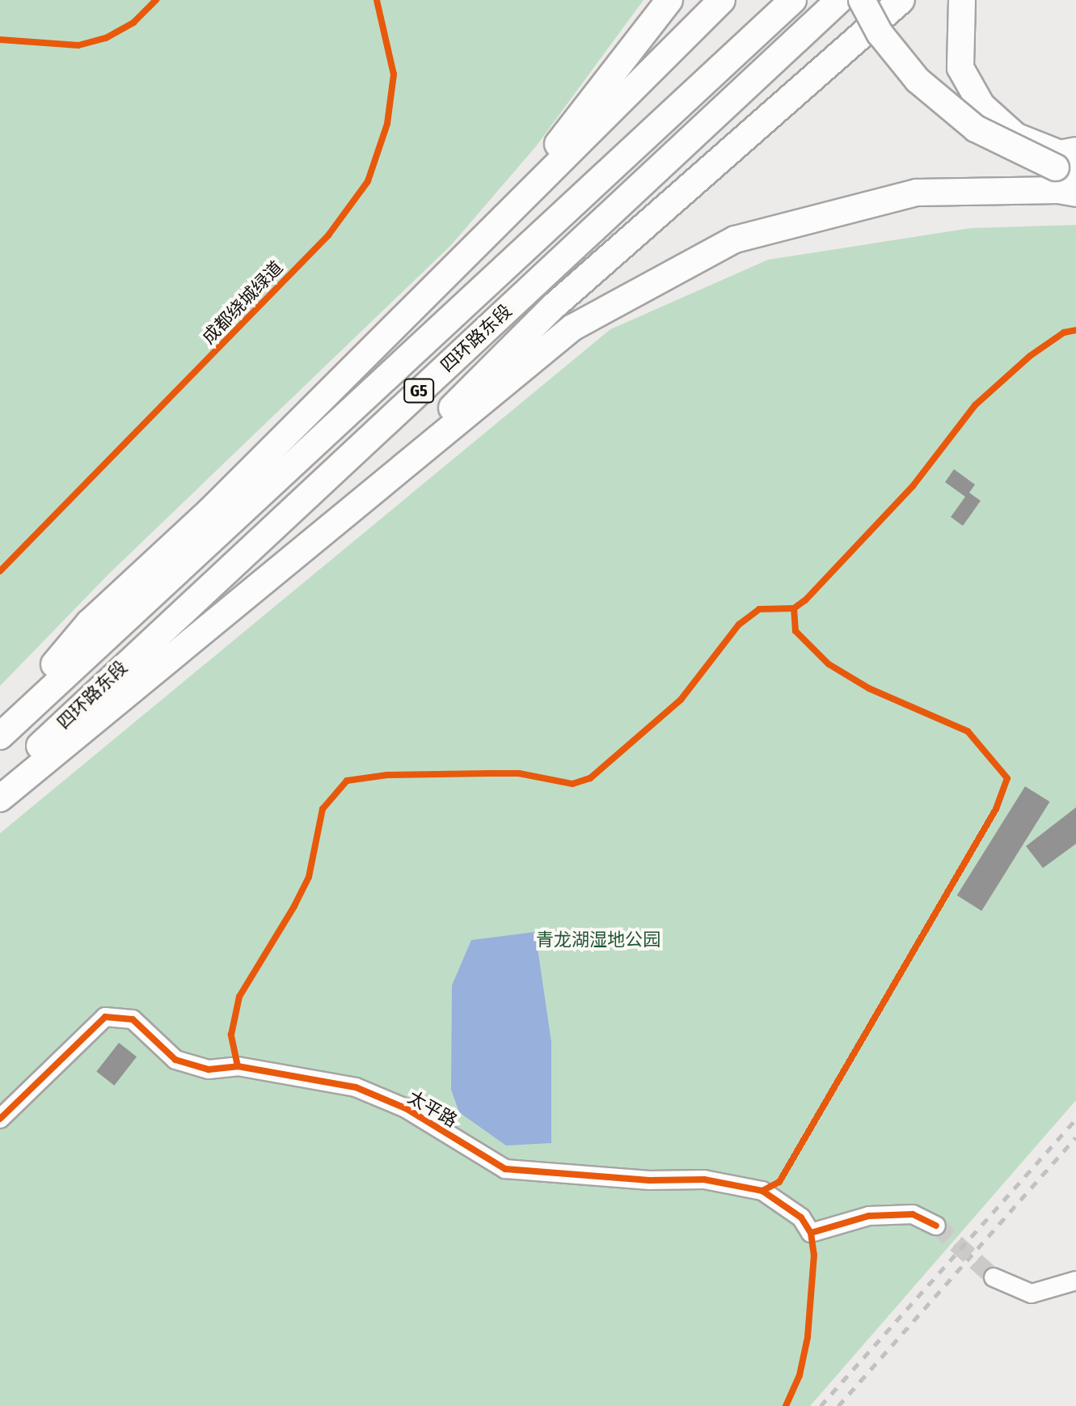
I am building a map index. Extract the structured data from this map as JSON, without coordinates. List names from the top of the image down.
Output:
{
  "streets": {
    "highway": ["四环路东段", "G5"],
    "street": ["太平路"],
    "cycle path": ["成都绕城绿道"]
  },
  "parks": ["青龙湖湿地公园"]
}
